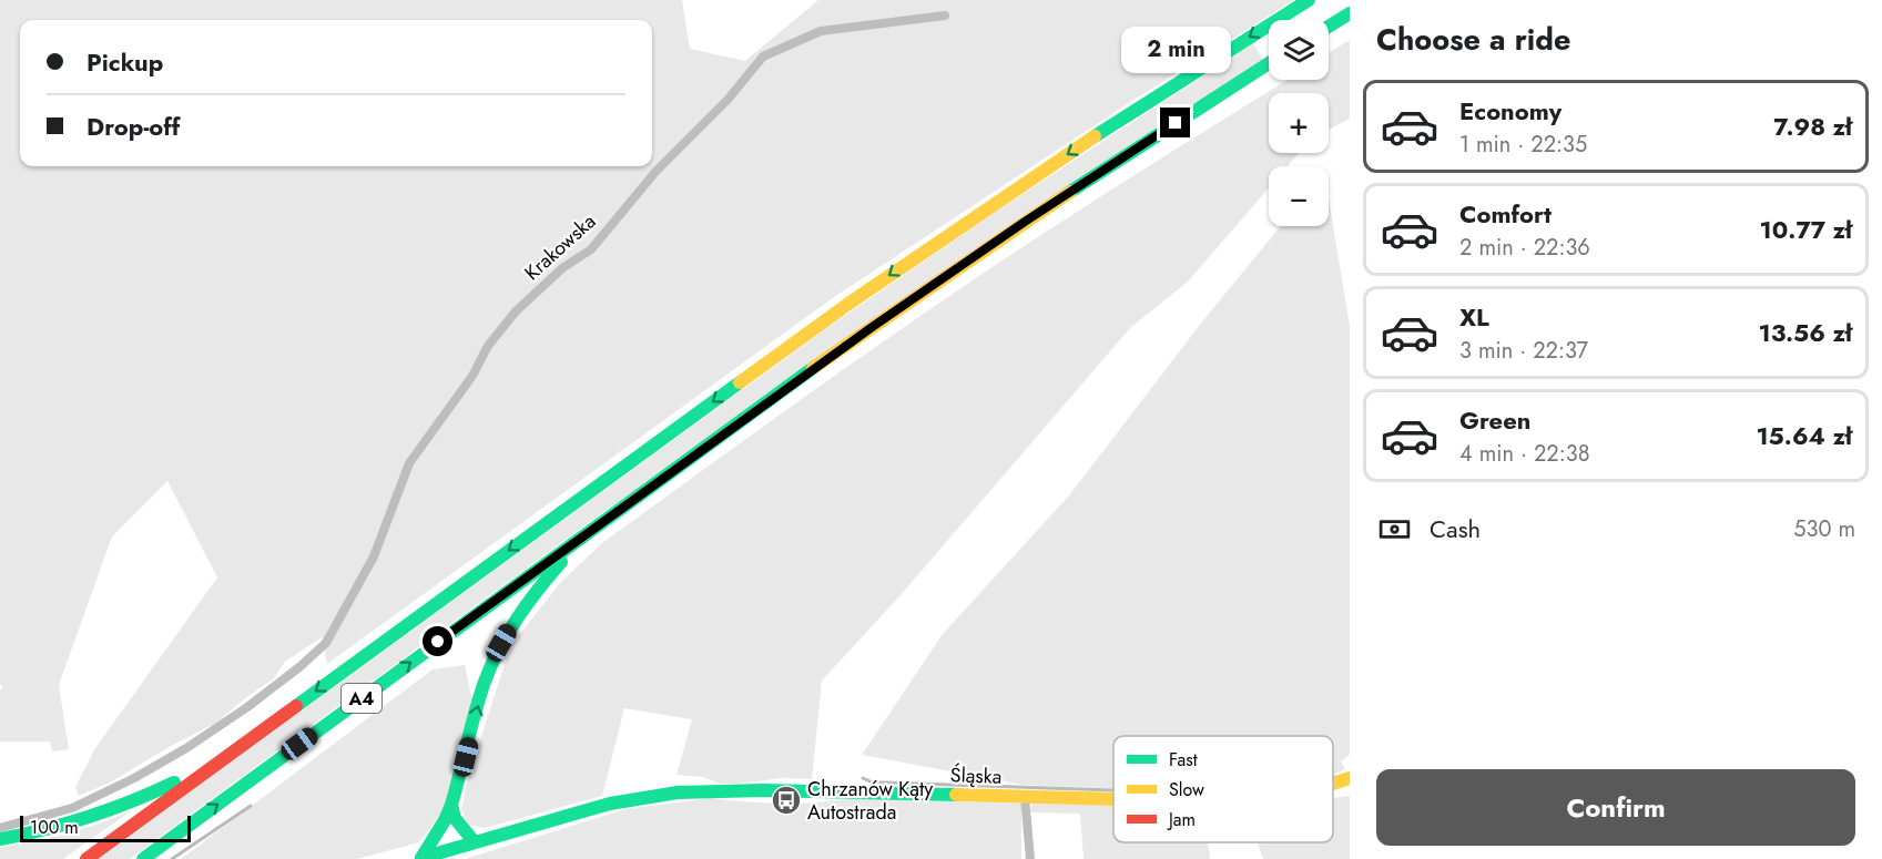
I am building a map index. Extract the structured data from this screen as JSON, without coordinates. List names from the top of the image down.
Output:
{
  "streets": {
    "main road": ["A4", "Śląska"],
    "street": ["Krakowska"]
  },
  "places": {
    "bus stop": ["Chrzanów Kąty Autostrada"]
  },
  "legend": ["Fast", "Slow", "Jam"],
  "scale_bar": "100 m",
  "page": {
    "heading": "Choose a ride",
    "map_buttons": ["+", "−"],
    "banner": ["Pickup", "Drop-off"],
    "bubble": "2 min",
    "list": [
      {
        "name": "Economy",
        "note": "1 min · 22:35",
        "value": "7.98 zł"
      },
      {
        "name": "Comfort",
        "note": "2 min · 22:36",
        "value": "10.77 zł"
      },
      {
        "name": "XL",
        "note": "3 min · 22:37",
        "value": "13.56 zł"
      },
      {
        "name": "Green",
        "note": "4 min · 22:38",
        "value": "15.64 zł"
      }
    ],
    "pay": ["Cash", "530 m"],
    "buttons": "Confirm",
    "scale": "100 m"
  }
}
